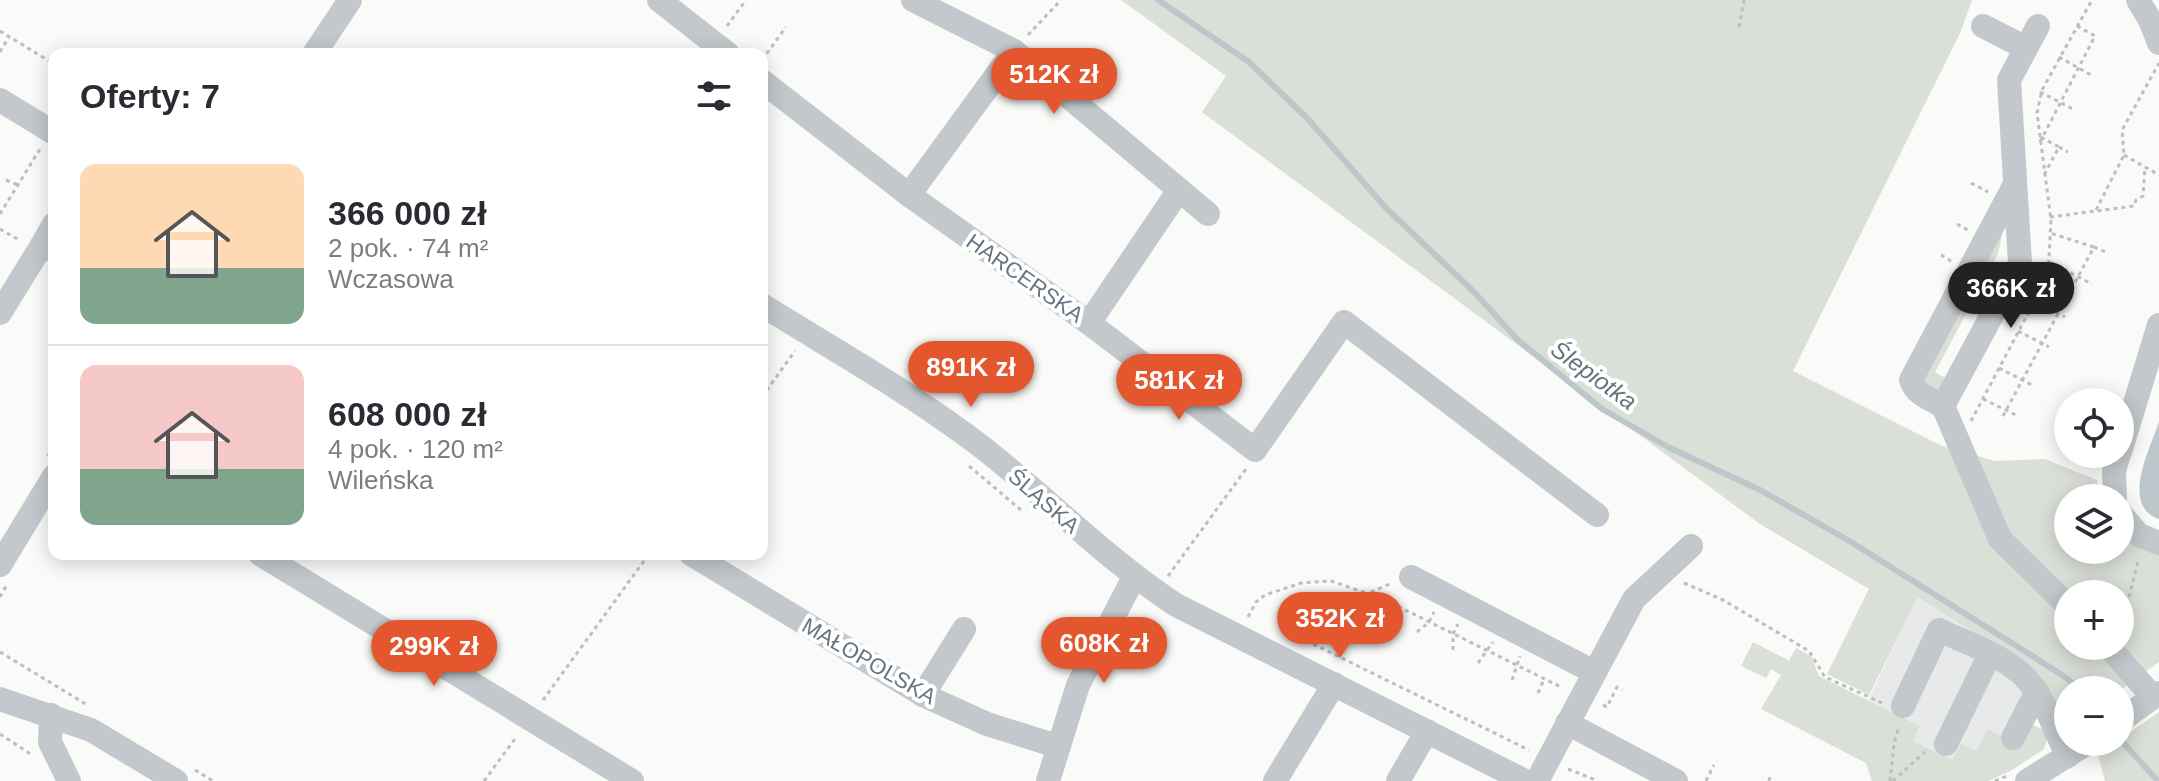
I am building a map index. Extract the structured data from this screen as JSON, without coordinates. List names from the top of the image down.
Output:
{
  "streets": {
    "street": ["HARCERSKA", "ŚLĄSKA", "MAŁOPOLSKA"]
  },
  "water": ["Ślepiotka"],
  "page": {
    "price": [
      "512K zł",
      "366K zł",
      "891K zł",
      "581K zł",
      "352K zł",
      "608K zł",
      "299K zł"
    ],
    "heading": "Oferty: 7",
    "list": [
      {
        "name": "366 000 zł",
        "note": "2 pok. · 74 m² · Wczasowa"
      },
      {
        "name": "608 000 zł",
        "note": "4 pok. · 120 m² · Wileńska"
      }
    ],
    "map_buttons": ["+", "−"]
  }
}
